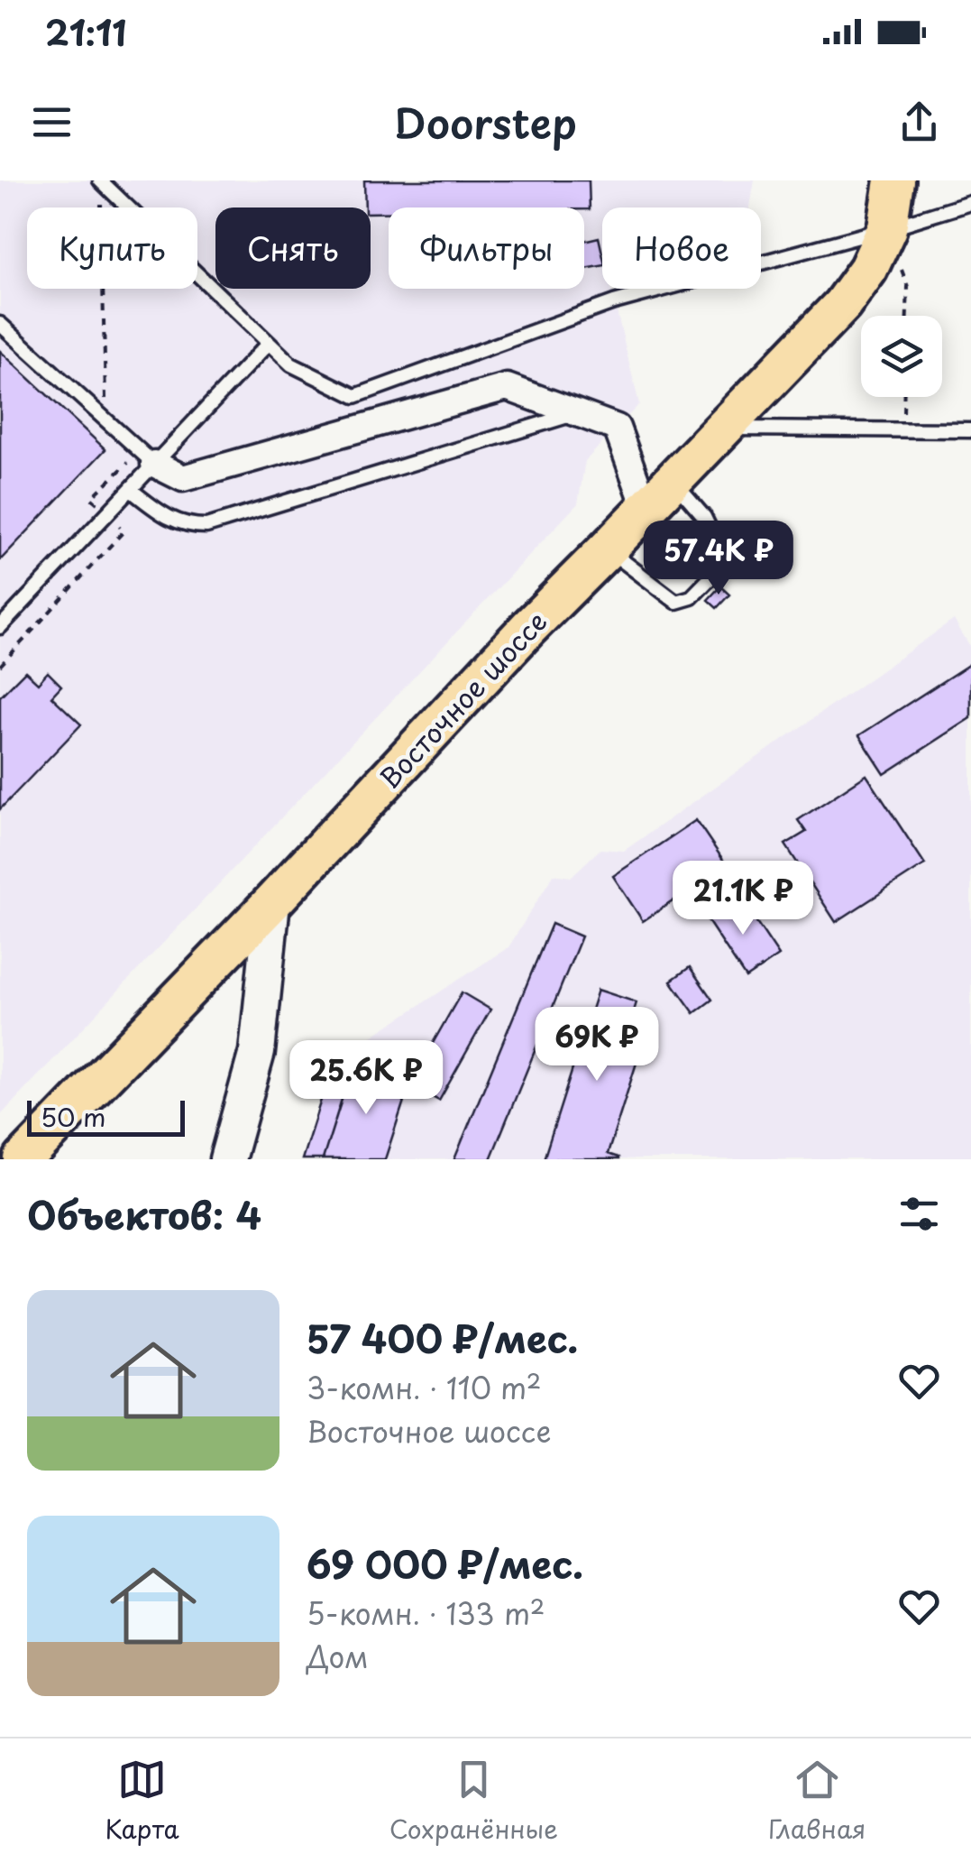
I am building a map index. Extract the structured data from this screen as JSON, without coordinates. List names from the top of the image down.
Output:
{
  "streets": {
    "main road": ["Восточное шоссе"]
  },
  "scale_bar": "50 m",
  "page": {
    "status": "21:11",
    "header": "Doorstep",
    "chip": [
      "Купить",
      "Снять",
      "Фильтры",
      "Новое"
    ],
    "price": [
      "57.4K ₽",
      "21.1K ₽",
      "69K ₽",
      "25.6K ₽"
    ],
    "scale": "50 m",
    "heading": "Объектов: 4",
    "list": [
      {
        "name": "57 400 ₽/мес.",
        "note": "3-комн. · 110 m² · Восточное шоссе"
      },
      {
        "name": "69 000 ₽/мес.",
        "note": "5-комн. · 133 m² · Дом"
      }
    ],
    "tabs": ["Карта", "Сохранённые", "Главная"]
  }
}
